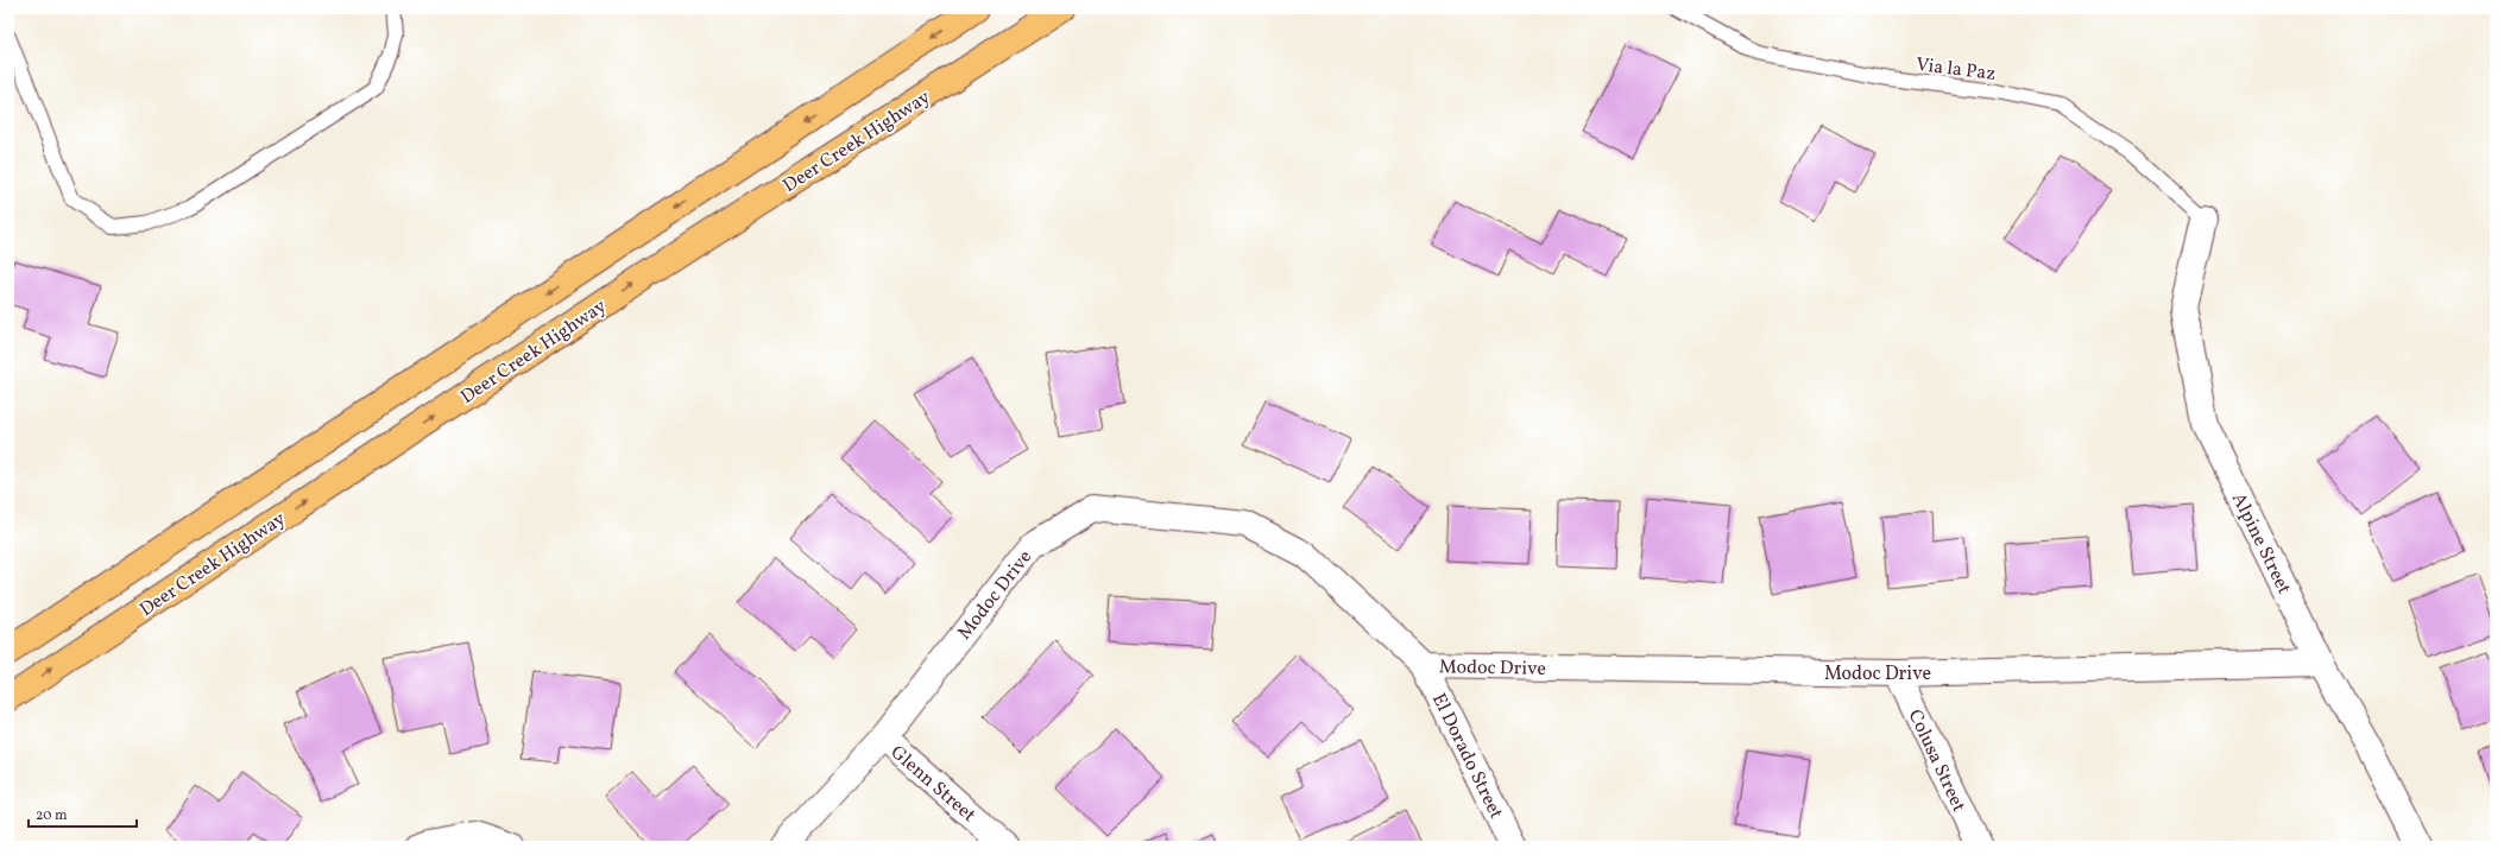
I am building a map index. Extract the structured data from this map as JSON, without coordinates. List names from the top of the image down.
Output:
{
  "streets": {
    "main road": ["Deer Creek Highway"],
    "street": [
      "Alpine Street",
      "Modoc Drive",
      "El Dorado Street",
      "Colusa Street",
      "Glenn Street"
    ],
    "lane": ["Via la Paz"]
  },
  "crossings": [
    ["Via la Paz", "Alpine Street"],
    ["Alpine Street", "Modoc Drive"],
    ["Modoc Drive", "El Dorado Street"],
    ["Modoc Drive", "Colusa Street"],
    ["Modoc Drive", "Glenn Street"]
  ],
  "scale_bar": "20 m"
}
